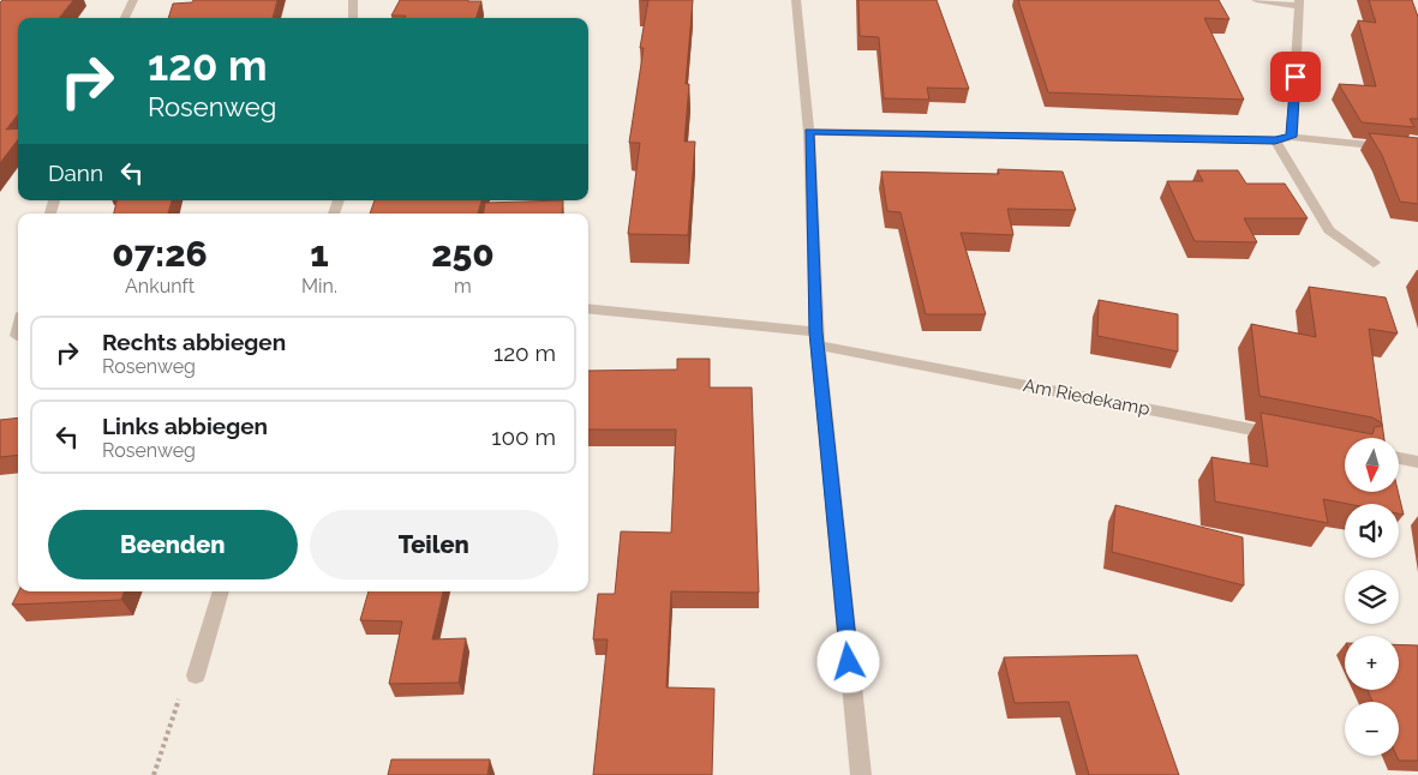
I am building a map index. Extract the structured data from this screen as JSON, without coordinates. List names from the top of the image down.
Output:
{
  "streets": {
    "street": ["Am Riedekamp"]
  },
  "north": "bottom",
  "page": {
    "turn": ["120 m", "Rosenweg"],
    "then": "Dann",
    "eta": [
      "07:26",
      "Ankunft",
      "1",
      "Min.",
      "250",
      "m"
    ],
    "list": [
      {
        "name": "Rechts abbiegen",
        "note": "Rosenweg",
        "value": "120 m"
      },
      {
        "name": "Links abbiegen",
        "note": "Rosenweg",
        "value": "100 m"
      }
    ],
    "map_buttons": ["+", "−"],
    "buttons": ["Beenden", "Teilen"]
  }
}
